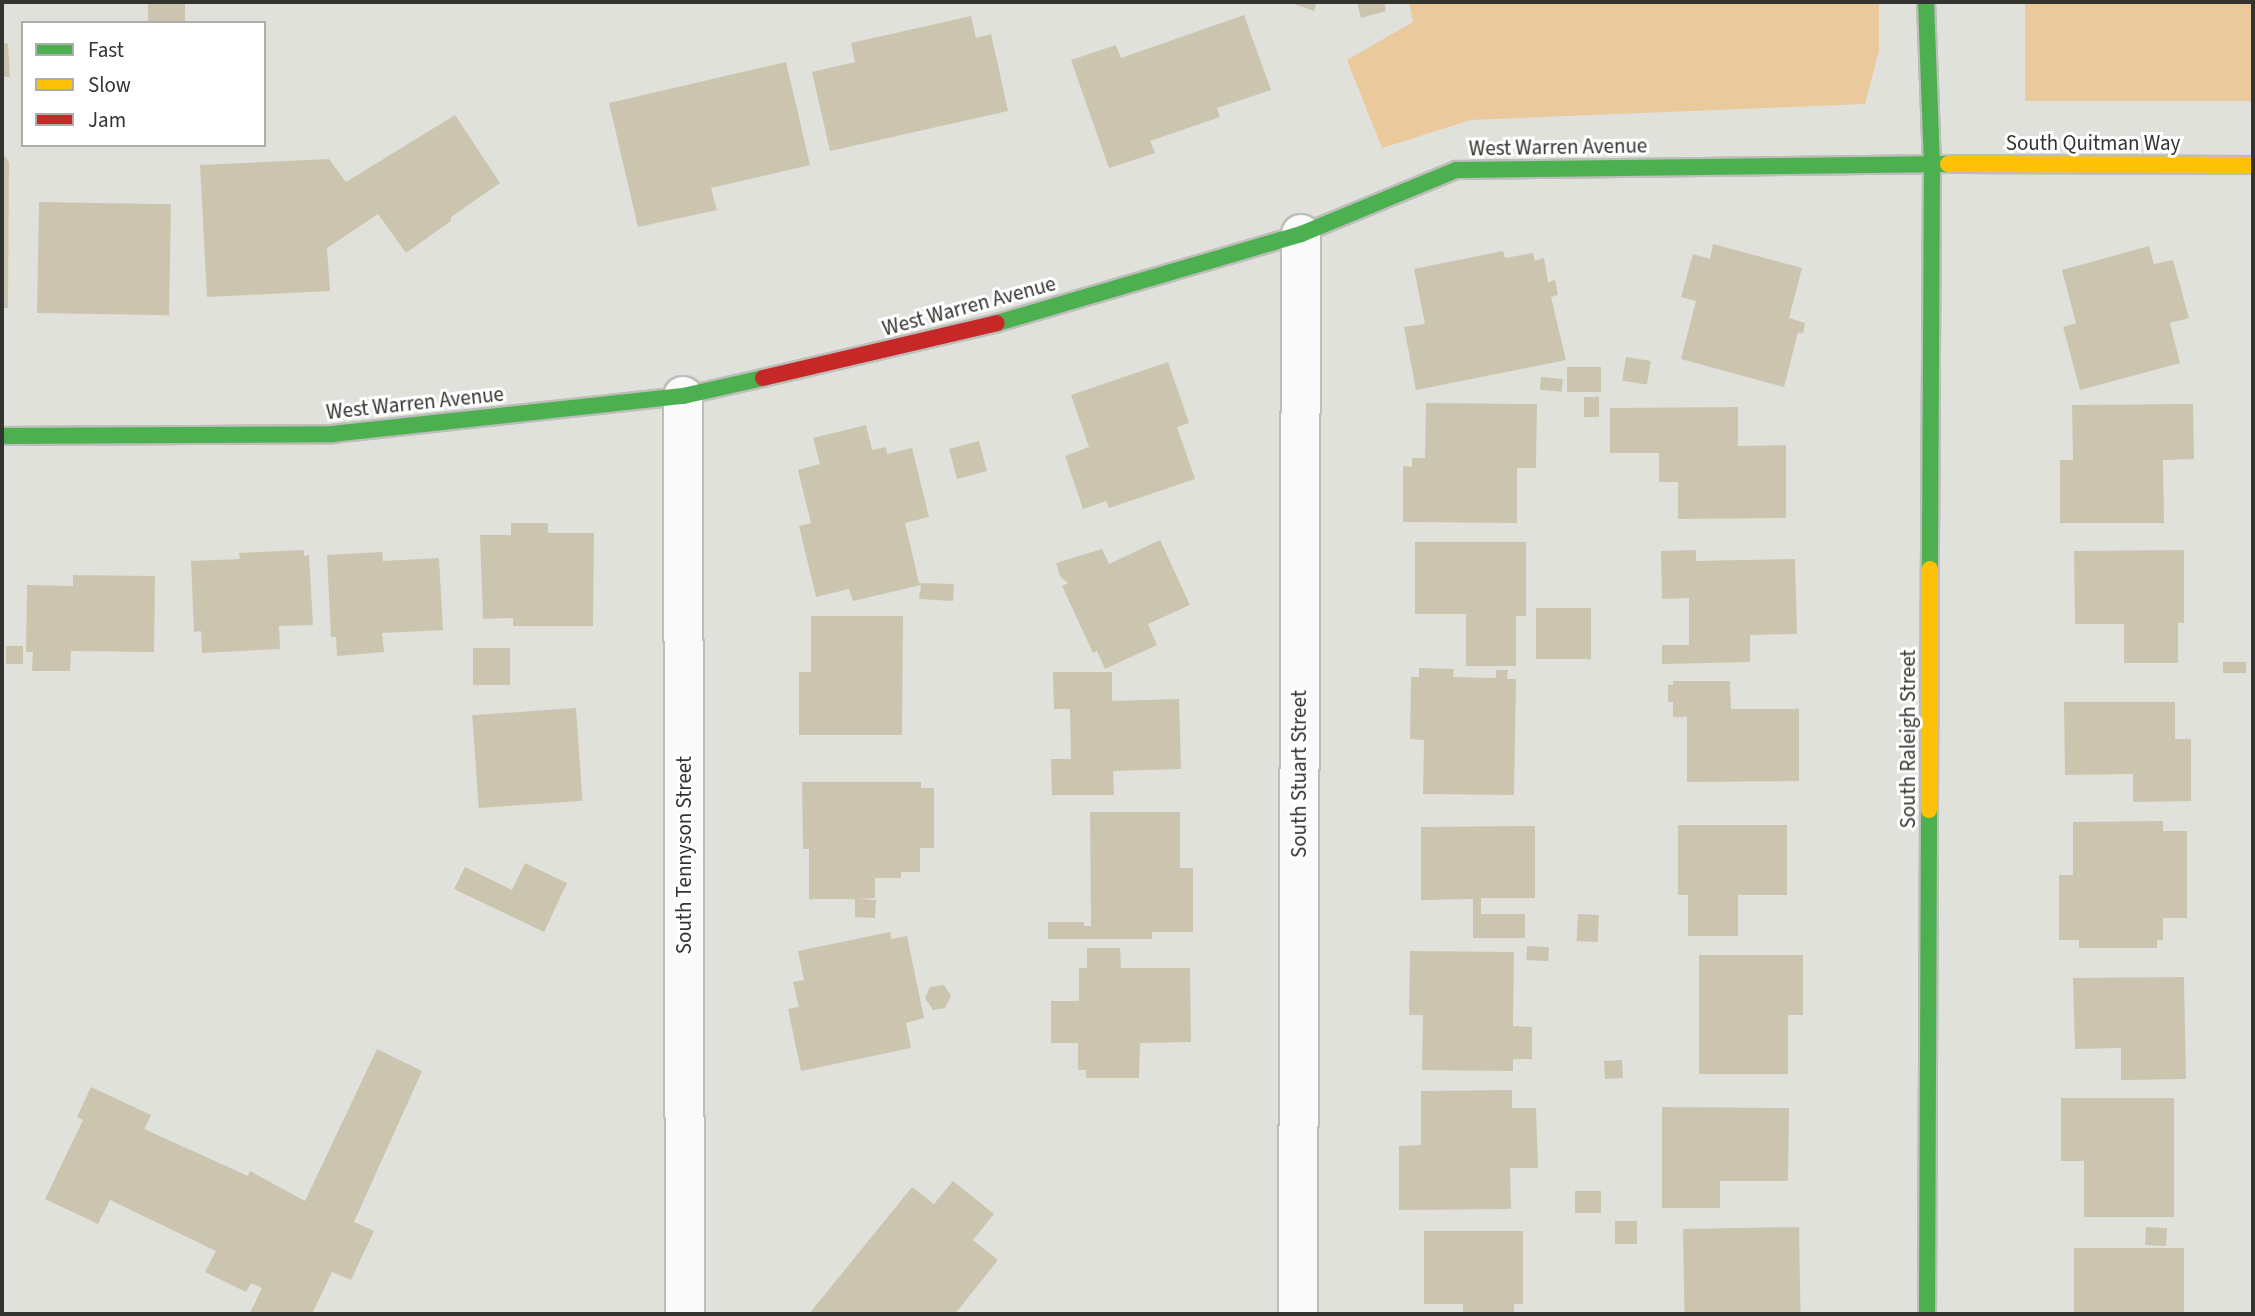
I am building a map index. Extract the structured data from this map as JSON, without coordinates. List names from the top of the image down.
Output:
{
  "streets": {
    "street": [
      "South Quitman Way",
      "West Warren Avenue",
      "South Raleigh Street",
      "South Stuart Street",
      "South Tennyson Street"
    ]
  },
  "crossings": [
    ["South Quitman Way", "West Warren Avenue"],
    ["South Quitman Way", "South Raleigh Street"],
    ["West Warren Avenue", "South Raleigh Street"],
    ["West Warren Avenue", "South Stuart Street"],
    ["West Warren Avenue", "South Tennyson Street"]
  ],
  "legend": ["Fast", "Slow", "Jam"]
}
